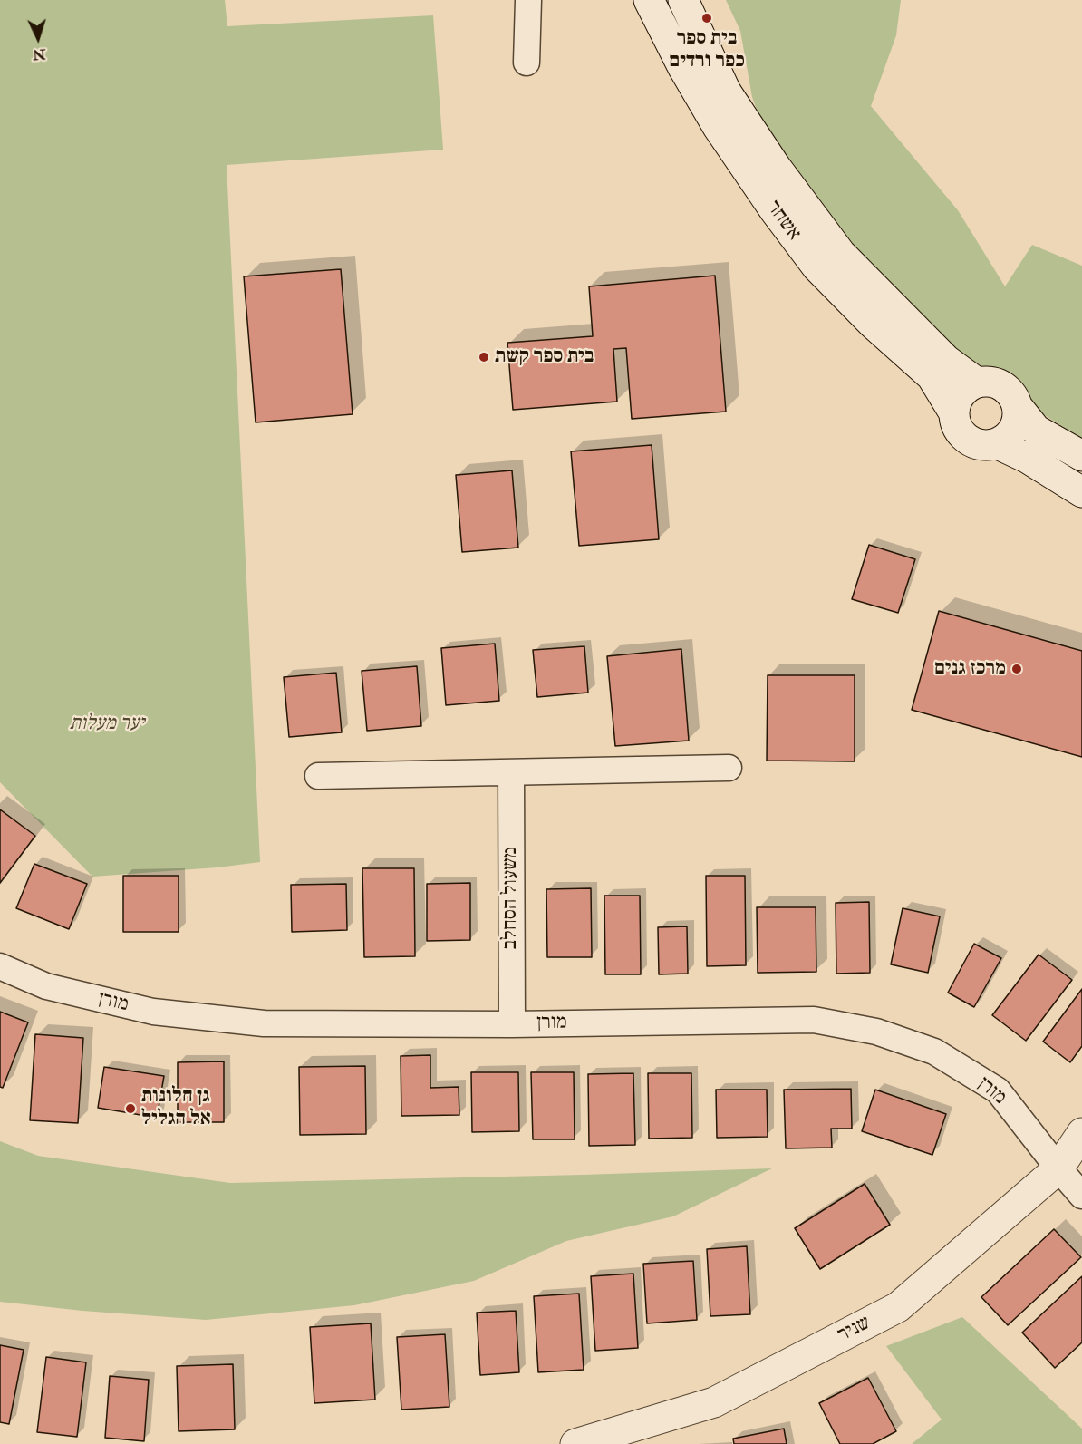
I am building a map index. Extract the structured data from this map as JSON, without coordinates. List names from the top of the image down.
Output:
{
  "streets": {
    "main road": ["אשחר", "שניר"],
    "street": ["משעול הסחלב", "מורן"]
  },
  "crossings": [
    ["משעול הסחלב", "מורן"],
    ["מורן", "שניר"]
  ],
  "parks": ["יער מעלות"],
  "places": [
    "בית ספר כפר ורדים",
    "בית ספר קשת",
    "מרכז גנים",
    "גן חלונות אל הגליל"
  ],
  "north": "bottom"
}
